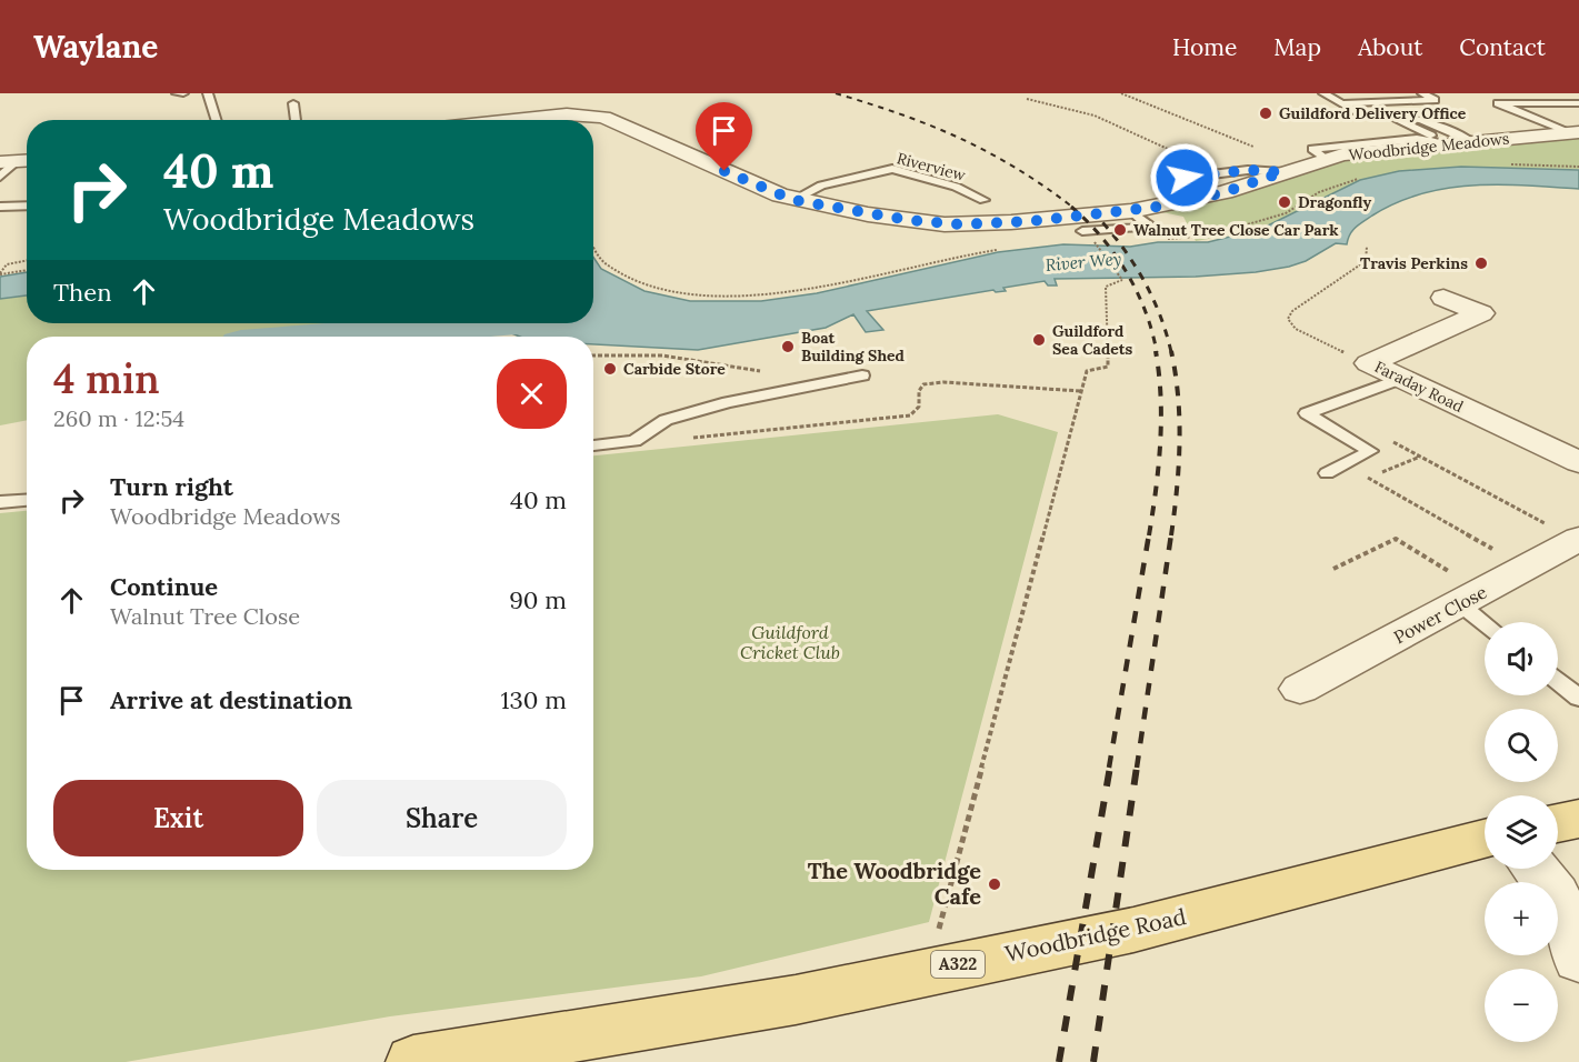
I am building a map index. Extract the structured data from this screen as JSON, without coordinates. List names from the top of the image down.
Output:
{
  "streets": {
    "main road": ["Woodbridge Road", "A322"],
    "street": ["Woodbridge Meadows", "Faraday Road", "Power Close"],
    "lane": ["Riverview"]
  },
  "crossings": [
    ["Woodbridge Meadows", "Riverview"]
  ],
  "water": ["River Wey"],
  "parks": ["Guildford Cricket Club"],
  "places": [
    "Guildford Delivery Office",
    "Dragonfly",
    "Walnut Tree Close Car Park",
    "Travis Perkins",
    "Guildford Sea Cadets",
    "Boat Building Shed",
    "Carbide Store",
    "The Woodbridge Cafe"
  ],
  "page": {
    "header": "Waylane",
    "nav": [
      "Home",
      "Map",
      "About",
      "Contact"
    ],
    "turn": ["40 m", "Woodbridge Meadows"],
    "then": "Then",
    "heading": ["4 min", "260 m · 12:54"],
    "list": [
      {
        "name": "Turn right",
        "note": "Woodbridge Meadows",
        "value": "40 m"
      },
      {
        "name": "Continue",
        "note": "Walnut Tree Close",
        "value": "90 m"
      },
      {
        "name": "Arrive at destination",
        "value": "130 m"
      }
    ],
    "map_buttons": ["+", "−"],
    "buttons": ["Exit", "Share"]
  }
}
